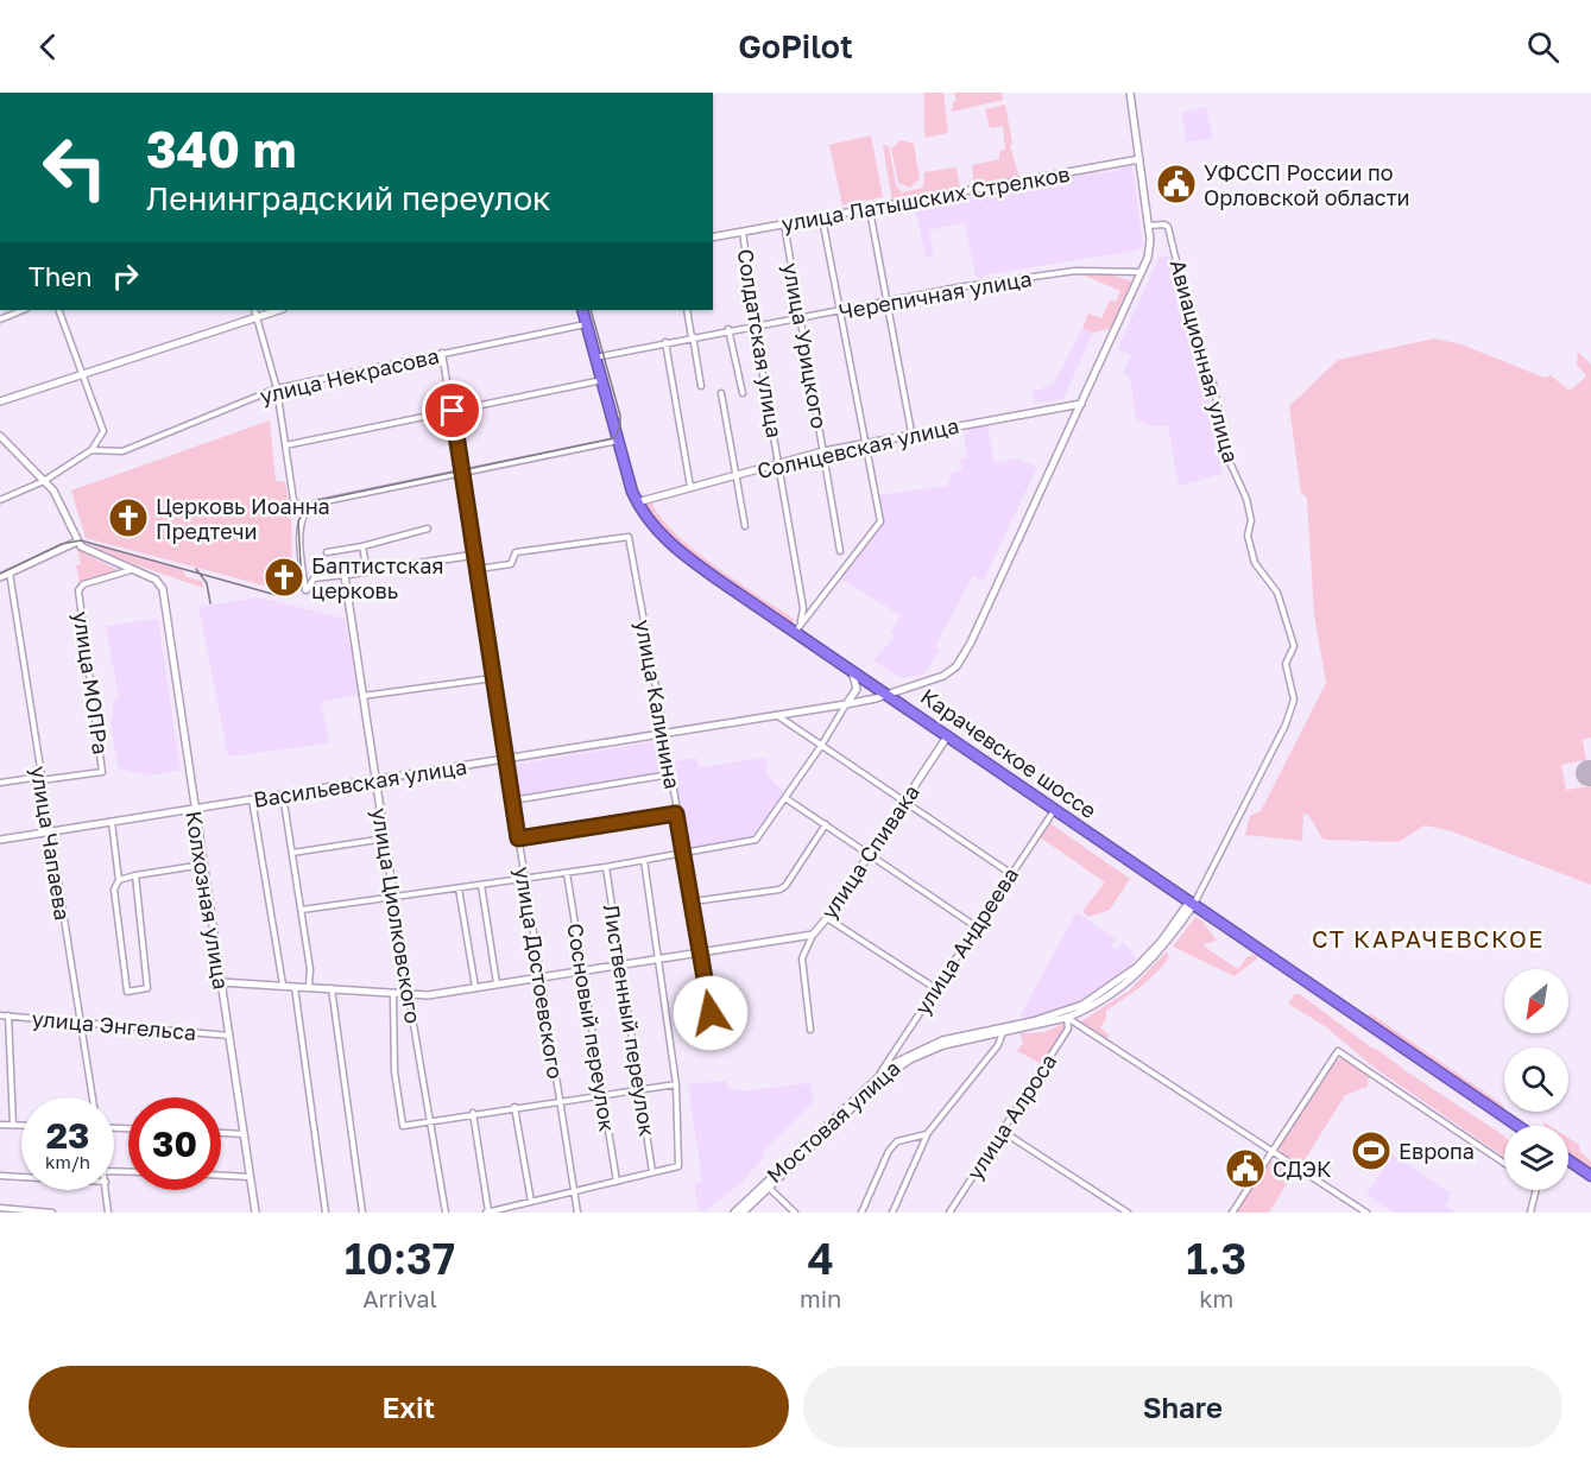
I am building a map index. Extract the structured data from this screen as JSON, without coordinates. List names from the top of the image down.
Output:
{
  "streets": {
    "highway": ["Карачевское шоссе"],
    "street": [
      "улица Латышских Стрелков",
      "Черепичная улица",
      "Солдатская улица",
      "улица Урицкого",
      "Авиационная улица",
      "улица Некрасова",
      "Солнцевская улица",
      "улица МОПРа",
      "улица Калинина",
      "Васильевская улица",
      "улица Чапаева",
      "улица Спивака",
      "Колхозная улица",
      "улица Циолковского",
      "улица Андреева",
      "улица Достоевского",
      "Лиственный переулок",
      "улица Энгельса",
      "Сосновый переулок",
      "улица Алроса",
      "Мостовая улица"
    ]
  },
  "crossings": [
    ["улица Латышских Стрелков", "Солдатская улица"],
    ["улица Латышских Стрелков", "улица Урицкого"],
    ["улица Латышских Стрелков", "Авиационная улица"],
    ["Черепичная улица", "Солдатская улица"],
    ["Черепичная улица", "улица Урицкого"],
    ["Черепичная улица", "Авиационная улица"],
    ["Черепичная улица", "Карачевское шоссе"],
    ["Солдатская улица", "Солнцевская улица"],
    ["Солдатская улица", "Карачевское шоссе"],
    ["улица Урицкого", "Солнцевская улица"],
    ["Авиационная улица", "Карачевское шоссе"],
    ["Авиационная улица", "Мостовая улица"],
    ["улица Некрасова", "Карачевское шоссе"],
    ["улица Некрасова", "улица Достоевского"],
    ["Солнцевская улица", "Карачевское шоссе"],
    ["улица МОПРа", "улица Чапаева"],
    ["улица МОПРа", "Колхозная улица"],
    ["улица Калинина", "Васильевская улица"],
    ["улица Калинина", "улица Спивака"],
    ["улица Калинина", "улица Достоевского"],
    ["Карачевское шоссе", "Васильевская улица"],
    ["Карачевское шоссе", "улица Спивака"],
    ["Карачевское шоссе", "улица Андреева"],
    ["Карачевское шоссе", "Мостовая улица"],
    ["Васильевская улица", "улица Чапаева"],
    ["Васильевская улица", "Колхозная улица"],
    ["Васильевская улица", "улица Циолковского"],
    ["Васильевская улица", "улица Достоевского"],
    ["улица Чапаева", "улица Энгельса"],
    ["улица Спивака", "Колхозная улица"],
    ["улица Спивака", "улица Циолковского"],
    ["улица Спивака", "улица Достоевского"],
    ["улица Спивака", "Лиственный переулок"],
    ["улица Спивака", "Сосновый переулок"],
    ["Колхозная улица", "улица Энгельса"],
    ["улица Андреева", "Мостовая улица"],
    ["улица Алроса", "Мостовая улица"]
  ],
  "districts": ["СТ КАРАЧЕВСКОЕ"],
  "places": {
    "public building": ["УФССП России по Орловской области", "СДЭК"],
    "church": ["Церковь Иоанна Предтечи", "Баптистская церковь"],
    "sports": ["Европа"]
  },
  "north": "bottom left",
  "page": {
    "header": "GoPilot",
    "turn": ["340 m", "Ленинградский переулок"],
    "then": "Then",
    "speed": "23 km/h",
    "limit": "30",
    "eta": [
      "10:37",
      "Arrival",
      "4",
      "min",
      "1.3",
      "km"
    ],
    "buttons": ["Exit", "Share"]
  }
}
